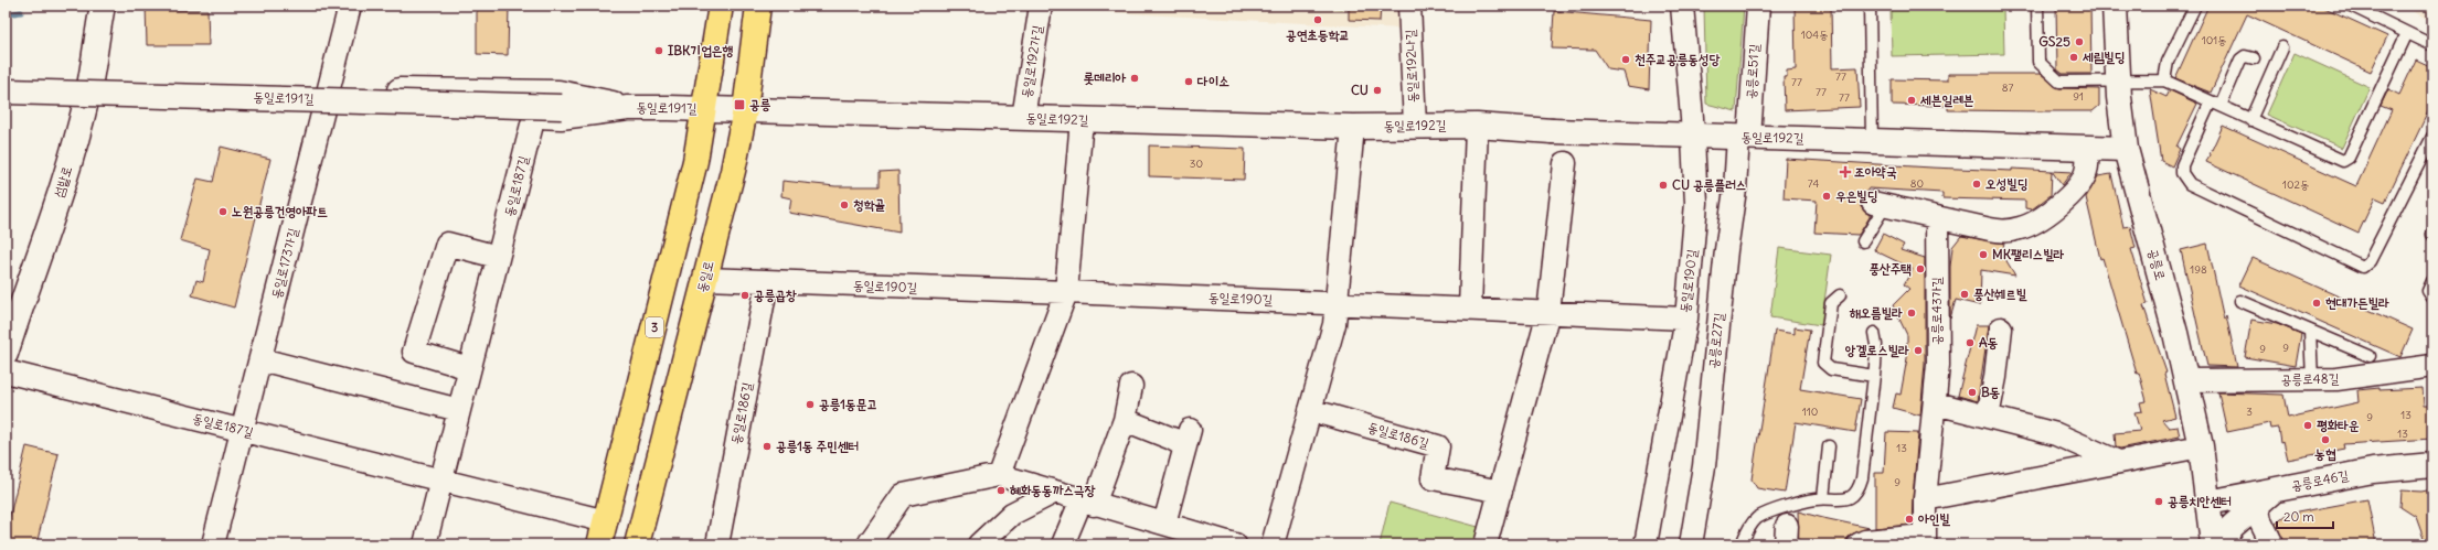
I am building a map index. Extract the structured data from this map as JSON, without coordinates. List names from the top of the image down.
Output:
{
  "streets": {
    "main road": [
      "동일로191길",
      "동일로192길",
      "섬밭로",
      "공릉로",
      "동일로",
      "3",
      "공릉로46길"
    ],
    "street": [
      "동일로192가길",
      "동일로192나길",
      "공릉로51길",
      "동일로187길",
      "동일로173가길",
      "동일로190길",
      "공릉로43가길",
      "공릉로27길",
      "공릉로48길",
      "동일로186길"
    ]
  },
  "crossings": [
    ["동일로192가길", "동일로192길"],
    ["동일로192나길", "동일로192길"],
    ["공릉로51길", "동일로192길"],
    ["공릉로51길", "공릉로27길"],
    ["동일로191길", "동일로192길"],
    ["동일로191길", "섬밭로"],
    ["동일로191길", "동일로187길"],
    ["동일로191길", "동일로173가길"],
    ["동일로191길", "3"],
    ["동일로192길", "공릉로"],
    ["동일로192길", "동일로"],
    ["동일로192길", "동일로190길"],
    ["동일로192길", "3"],
    ["동일로192길", "공릉로27길"],
    ["동일로187길", "동일로173가길"],
    ["동일로187길", "3"],
    ["공릉로", "공릉로48길"],
    ["공릉로", "공릉로46길"],
    ["동일로", "동일로190길"],
    ["동일로190길", "동일로186길"]
  ],
  "places": {
    "other": [
      "공연초등학교",
      "GS25",
      "IBK기업은행",
      "세림빌딩",
      "천주교공릉동성당",
      "롯데리아",
      "다이소",
      "CU",
      "세븐일레븐",
      "오성빌딩",
      "CU 공릉플러스",
      "우은빌딩",
      "청학골",
      "노원공릉건영아파트",
      "MK팰리스빌라",
      "풍산주택",
      "풍산쉐르빌",
      "공릉곱창",
      "현대가든빌라",
      "해오름빌라",
      "A동",
      "앙겔로스빌라",
      "B동",
      "공릉1동문고",
      "평화타운",
      "농협",
      "공릉1동 주민센터",
      "혜화동동까스극장",
      "공릉치안센터",
      "아인빌"
    ],
    "transit": ["공릉"],
    "health": ["조아약국"]
  },
  "house_numbers": [
    "104동",
    "101동",
    "77",
    "77",
    "87",
    "77",
    "91",
    "77",
    "30",
    "74",
    "80",
    "102동",
    "198",
    "9",
    "9",
    "110",
    "3",
    "13",
    "9",
    "13",
    "13",
    "9"
  ],
  "scale_bar": "20 m"
}
